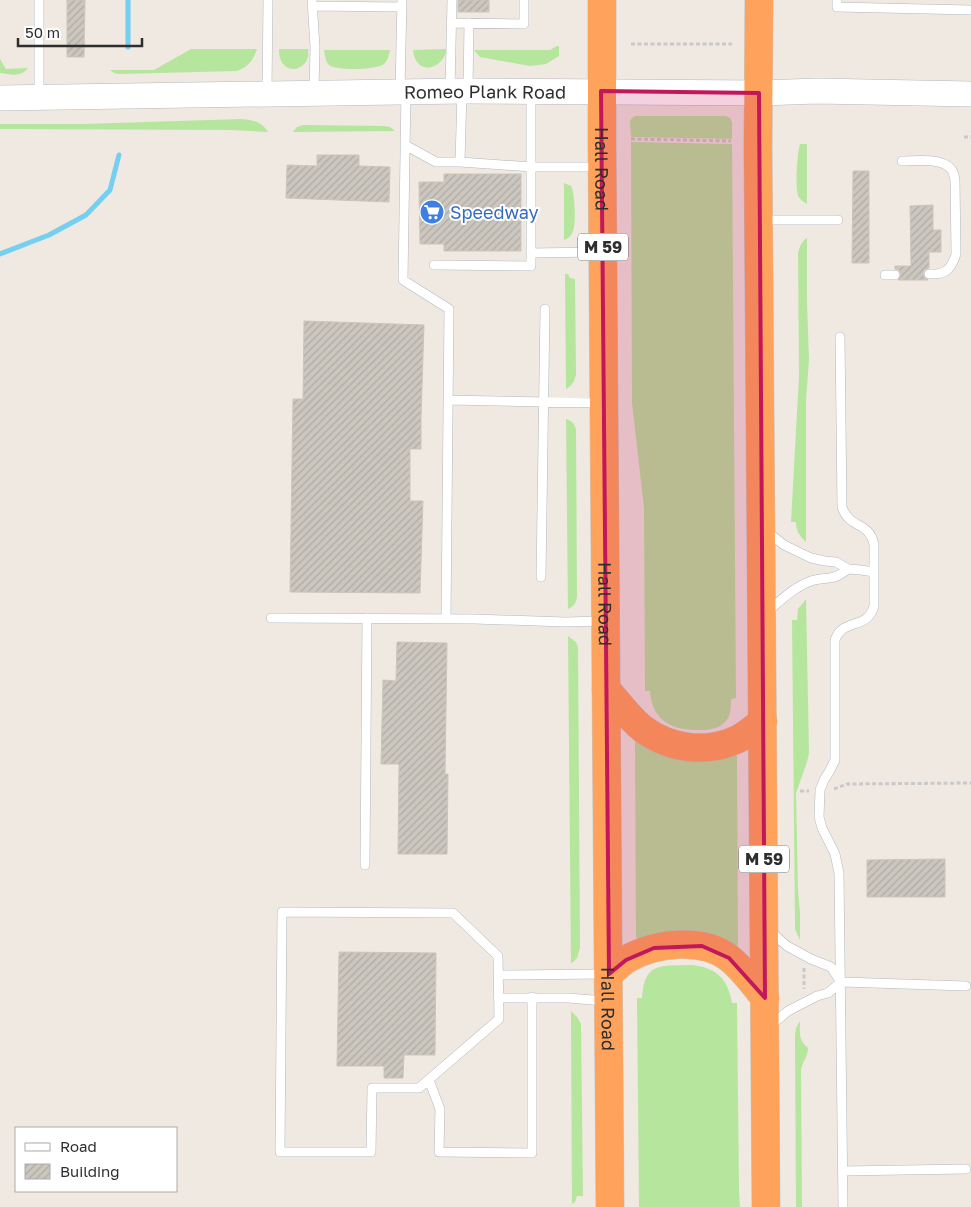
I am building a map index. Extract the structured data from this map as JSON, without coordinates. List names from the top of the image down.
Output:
{
  "streets": {
    "highway": ["Hall Road", "M 59"],
    "main road": ["Romeo Plank Road"]
  },
  "crossings": [
    ["Romeo Plank Road", "Hall Road"],
    ["Romeo Plank Road", "M 59"]
  ],
  "places": {
    "supermarket": ["Speedway"]
  },
  "legend": ["Road", "Building"],
  "scale_bar": "50 m"
}
